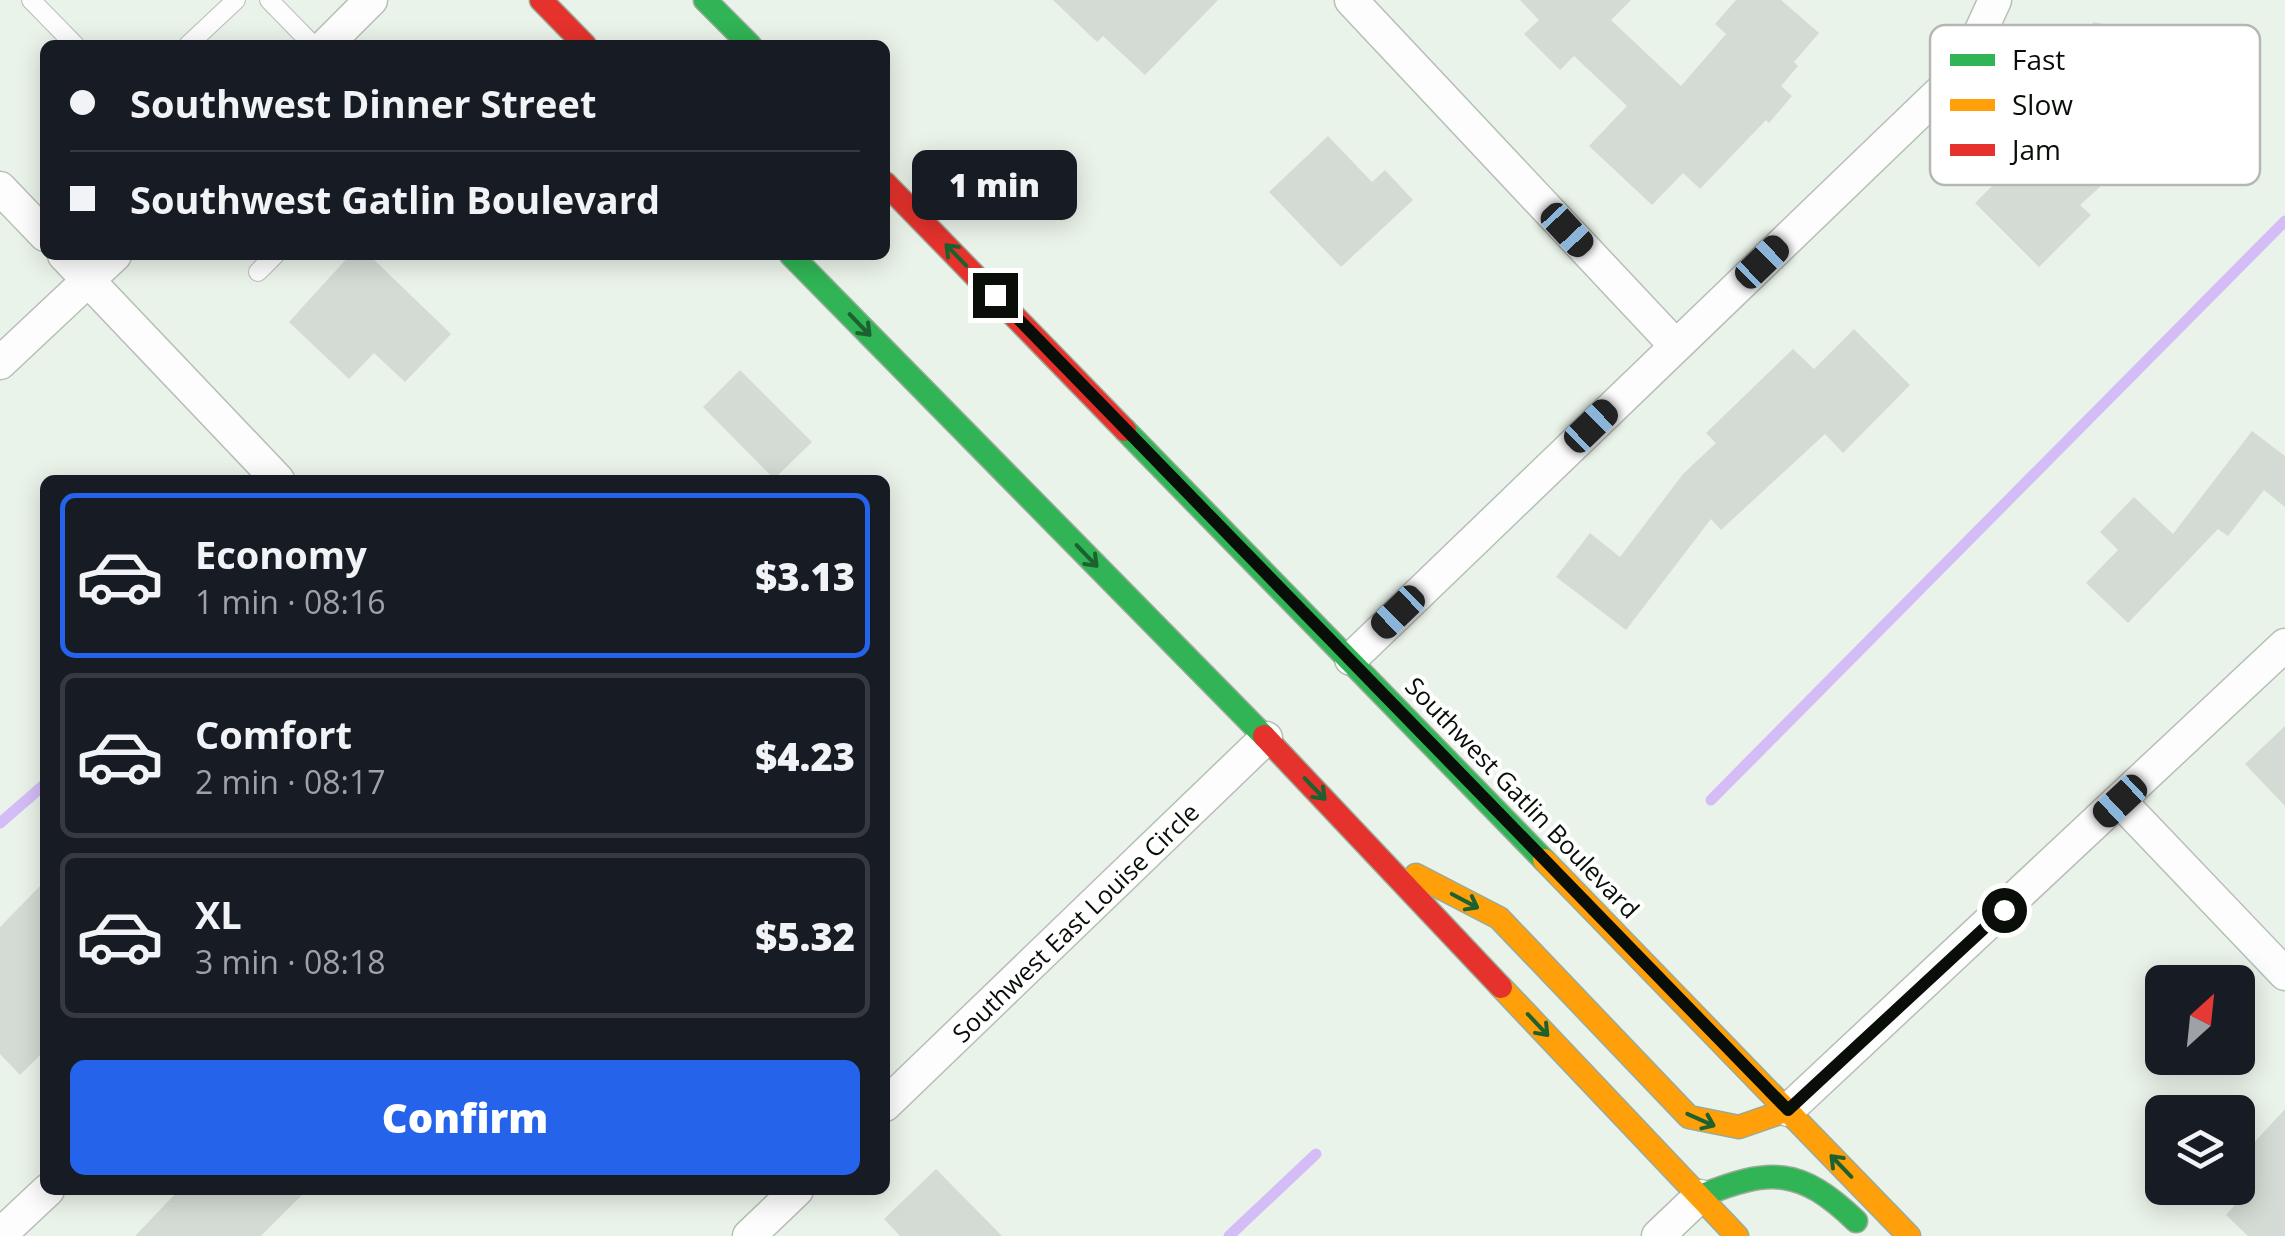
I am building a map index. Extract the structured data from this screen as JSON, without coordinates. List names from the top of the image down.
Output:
{
  "streets": {
    "main road": ["Southwest Gatlin Boulevard"],
    "street": ["Southwest East Louise Circle"]
  },
  "legend": ["Fast", "Slow", "Jam"],
  "north": "top right",
  "page": {
    "banner": ["Southwest Dinner Street", "Southwest Gatlin Boulevard"],
    "bubble": "1 min",
    "list": [
      {
        "name": "Economy",
        "note": "1 min · 08:16",
        "value": "$3.13"
      },
      {
        "name": "Comfort",
        "note": "2 min · 08:17",
        "value": "$4.23"
      },
      {
        "name": "XL",
        "note": "3 min · 08:18",
        "value": "$5.32"
      }
    ],
    "buttons": "Confirm"
  }
}
